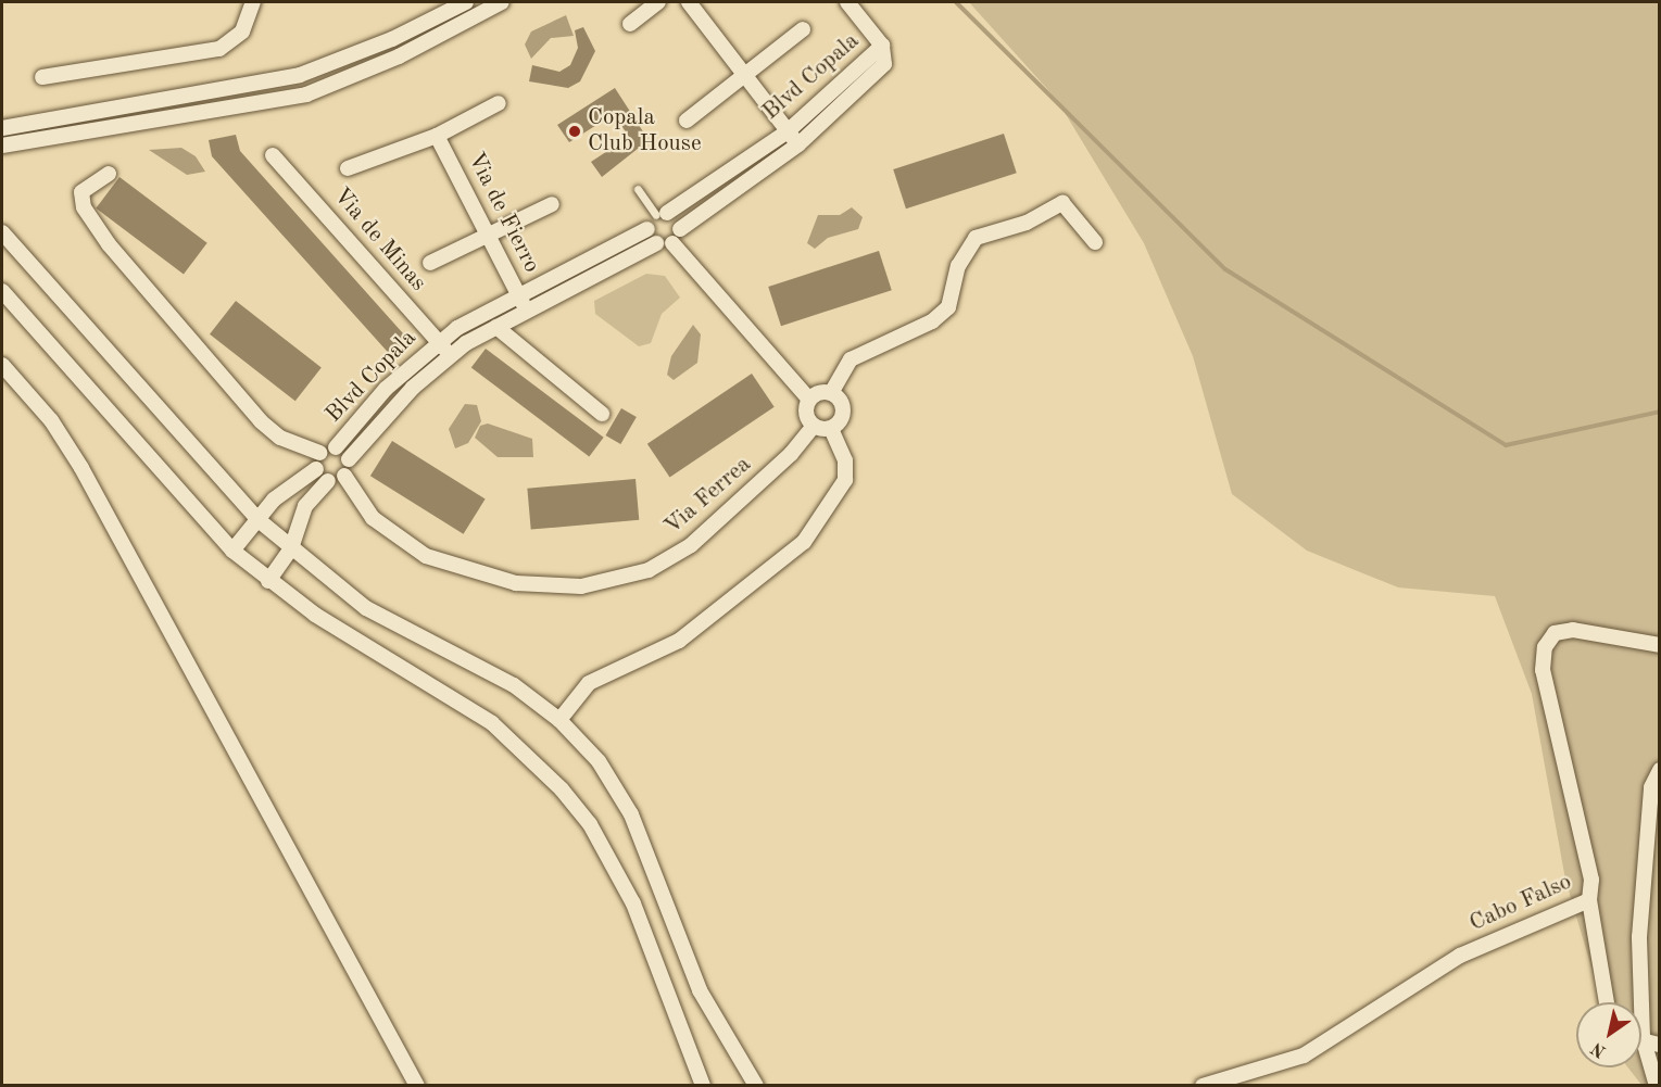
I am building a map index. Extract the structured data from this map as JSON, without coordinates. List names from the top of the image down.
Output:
{
  "streets": {
    "street": [
      "Blvd Copala",
      "Via de Fierro",
      "Via de Minas",
      "Via Ferrea",
      "Cabo Falso"
    ]
  },
  "crossings": [
    ["Blvd Copala", "Via de Fierro"],
    ["Blvd Copala", "Via de Minas"],
    ["Blvd Copala", "Via Ferrea"]
  ],
  "places": ["Copala Club House"],
  "north": "bottom left"
}
